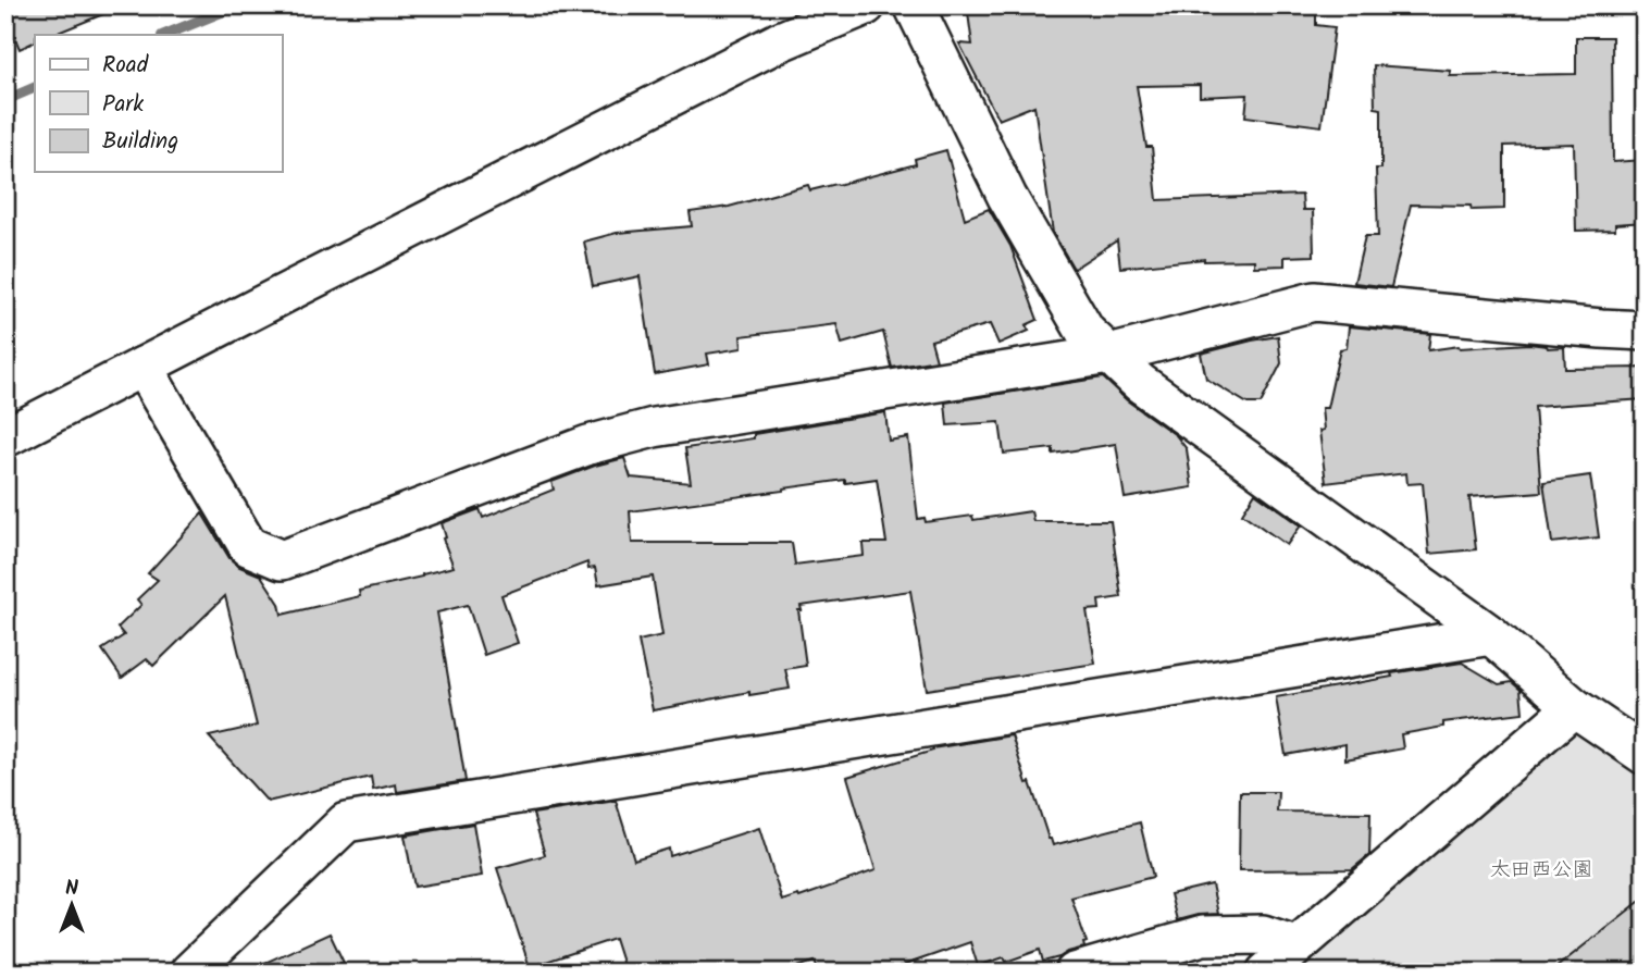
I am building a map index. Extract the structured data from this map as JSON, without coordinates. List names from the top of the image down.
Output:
{
  "parks": ["太田西公園"],
  "legend": ["Road", "Park", "Building"],
  "north": "top"
}
